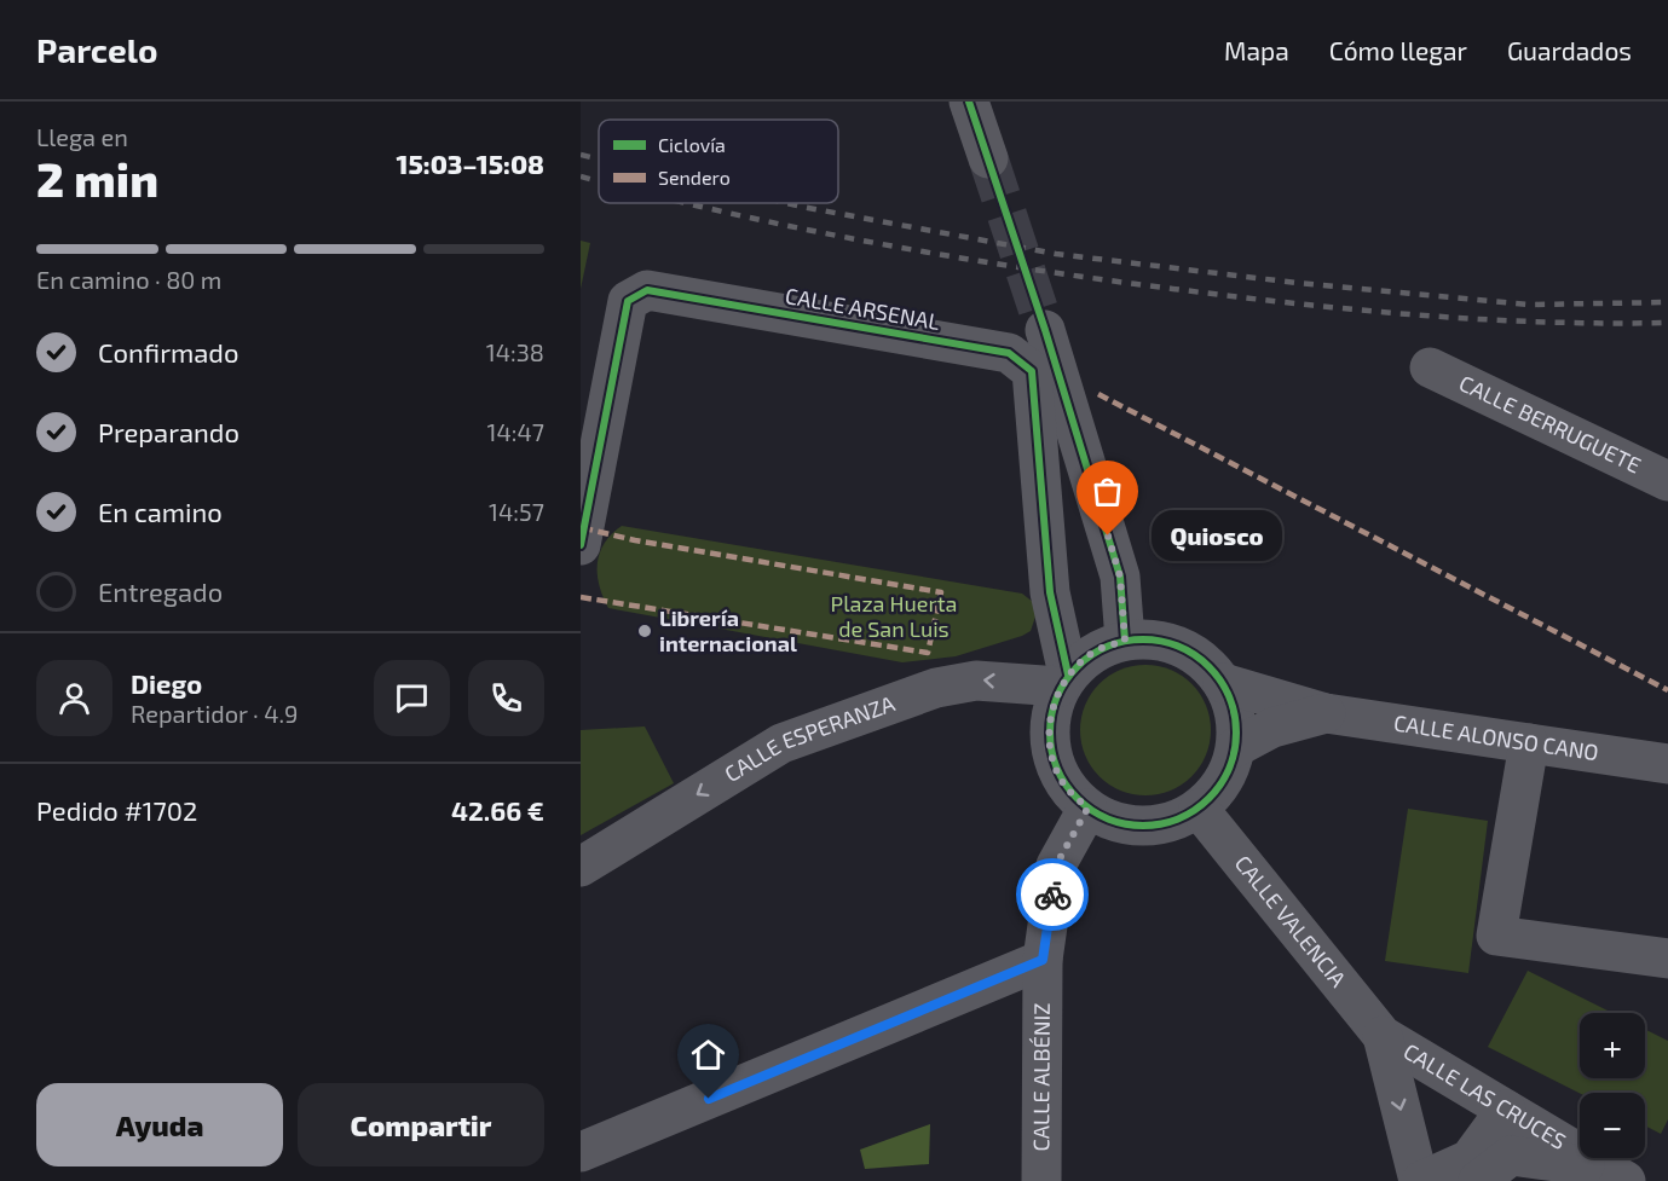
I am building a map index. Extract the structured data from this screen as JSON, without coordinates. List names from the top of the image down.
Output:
{
  "streets": {
    "street": [
      "CALLE ARSENAL",
      "CALLE BERRUGUETE",
      "CALLE ALONSO CANO",
      "CALLE ESPERANZA",
      "CALLE VALENCIA",
      "CALLE ALBÉNIZ",
      "CALLE LAS CRUCES"
    ]
  },
  "crossings": [
    ["CALLE ARSENAL", "CALLE ALONSO CANO"],
    ["CALLE ARSENAL", "CALLE ESPERANZA"],
    ["CALLE ARSENAL", "CALLE VALENCIA"],
    ["CALLE ARSENAL", "CALLE ALBÉNIZ"],
    ["CALLE ALONSO CANO", "CALLE ESPERANZA"],
    ["CALLE ALONSO CANO", "CALLE VALENCIA"],
    ["CALLE ALONSO CANO", "CALLE ALBÉNIZ"],
    ["CALLE ESPERANZA", "CALLE VALENCIA"],
    ["CALLE ESPERANZA", "CALLE ALBÉNIZ"],
    ["CALLE VALENCIA", "CALLE ALBÉNIZ"],
    ["CALLE VALENCIA", "CALLE LAS CRUCES"]
  ],
  "parks": ["Plaza Huerta de San Luis"],
  "places": ["Quiosco", "Librería internacional"],
  "legend": ["Ciclovía", "Sendero"],
  "page": {
    "header": "Parcelo",
    "nav": ["Mapa", "Cómo llegar", "Guardados"],
    "heading": ["2 min", "Llega en", "15:03–15:08"],
    "panel": [
      "Diego",
      "Repartidor · 4.9",
      "Pedido #1702",
      "42.66 €"
    ],
    "bar": "En camino · 80 m",
    "list": [
      ["Confirmado", "14:38"],
      ["Preparando", "14:47"],
      ["En camino", "14:57"],
      "Entregado"
    ],
    "bubble": "Quiosco",
    "map_buttons": ["+", "−"],
    "buttons": ["Ayuda", "Compartir"]
  }
}
